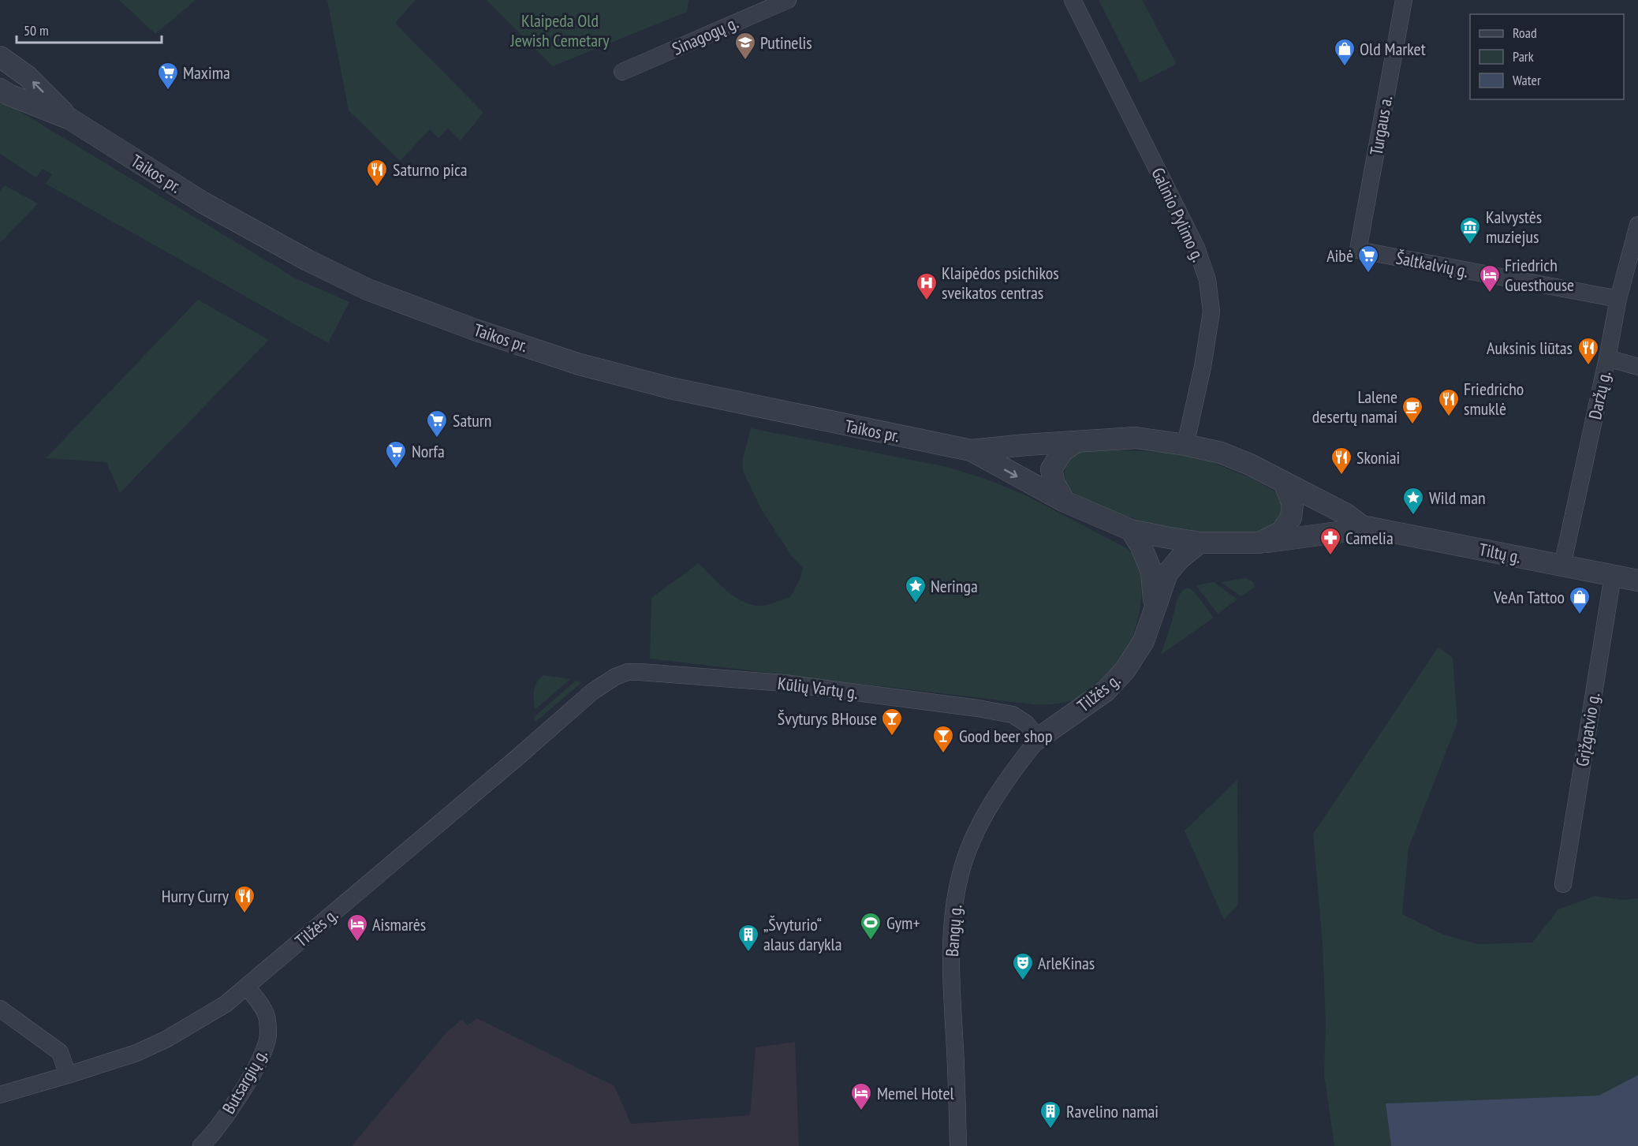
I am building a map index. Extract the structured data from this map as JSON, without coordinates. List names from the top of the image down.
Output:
{
  "streets": {
    "street": [
      "Sinagogų g.",
      "Turgaus a.",
      "Taikos pr.",
      "Galinio Pylimo g.",
      "Šaltkalvių g.",
      "Daržų g.",
      "Tiltų g.",
      "Kūlių Vartų g.",
      "Tilžės g.",
      "Grįžgatvio g.",
      "Bangų g.",
      "Butsargių g."
    ]
  },
  "crossings": [
    ["Turgaus a.", "Šaltkalvių g."],
    ["Taikos pr.", "Galinio Pylimo g."],
    ["Taikos pr.", "Tiltų g."],
    ["Taikos pr.", "Tilžės g."],
    ["Galinio Pylimo g.", "Tiltų g."],
    ["Šaltkalvių g.", "Daržų g."],
    ["Daržų g.", "Tiltų g."],
    ["Tiltų g.", "Tilžės g."],
    ["Tiltų g.", "Grįžgatvio g."],
    ["Kūlių Vartų g.", "Tilžės g."],
    ["Kūlių Vartų g.", "Bangų g."],
    ["Tilžės g.", "Bangų g."],
    ["Tilžės g.", "Butsargių g."]
  ],
  "parks": ["Klaipeda Old Jewish Cemetary"],
  "places": {
    "school or university": ["Putinelis"],
    "shop": ["Old Market", "VeAn Tattoo"],
    "supermarket": [
      "Maxima",
      "Aibė",
      "Saturn",
      "Norfa"
    ],
    "restaurant": [
      "Saturno pica",
      "Auksinis liūtas",
      "Friedricho smuklė",
      "Skoniai",
      "Hurry Curry"
    ],
    "museum": ["Kalvystės muziejus"],
    "hotel": ["Friedrich Guesthouse", "Aismarės", "Memel Hotel"],
    "hospital": ["Klaipėdos psichikos sveikatos centras"],
    "cafe": ["Lalene desertų namai"],
    "place": ["Wild man", "Neringa"],
    "pharmacy": ["Camelia"],
    "bar": ["Švyturys BHouse", "Good beer shop"],
    "sports": ["Gym+"],
    "building": ["„Švyturio“ alaus darykla", "Ravelino namai"],
    "theatre": ["ArleKinas"]
  },
  "legend": ["Road", "Park", "Water"],
  "scale_bar": "50 m"
}
